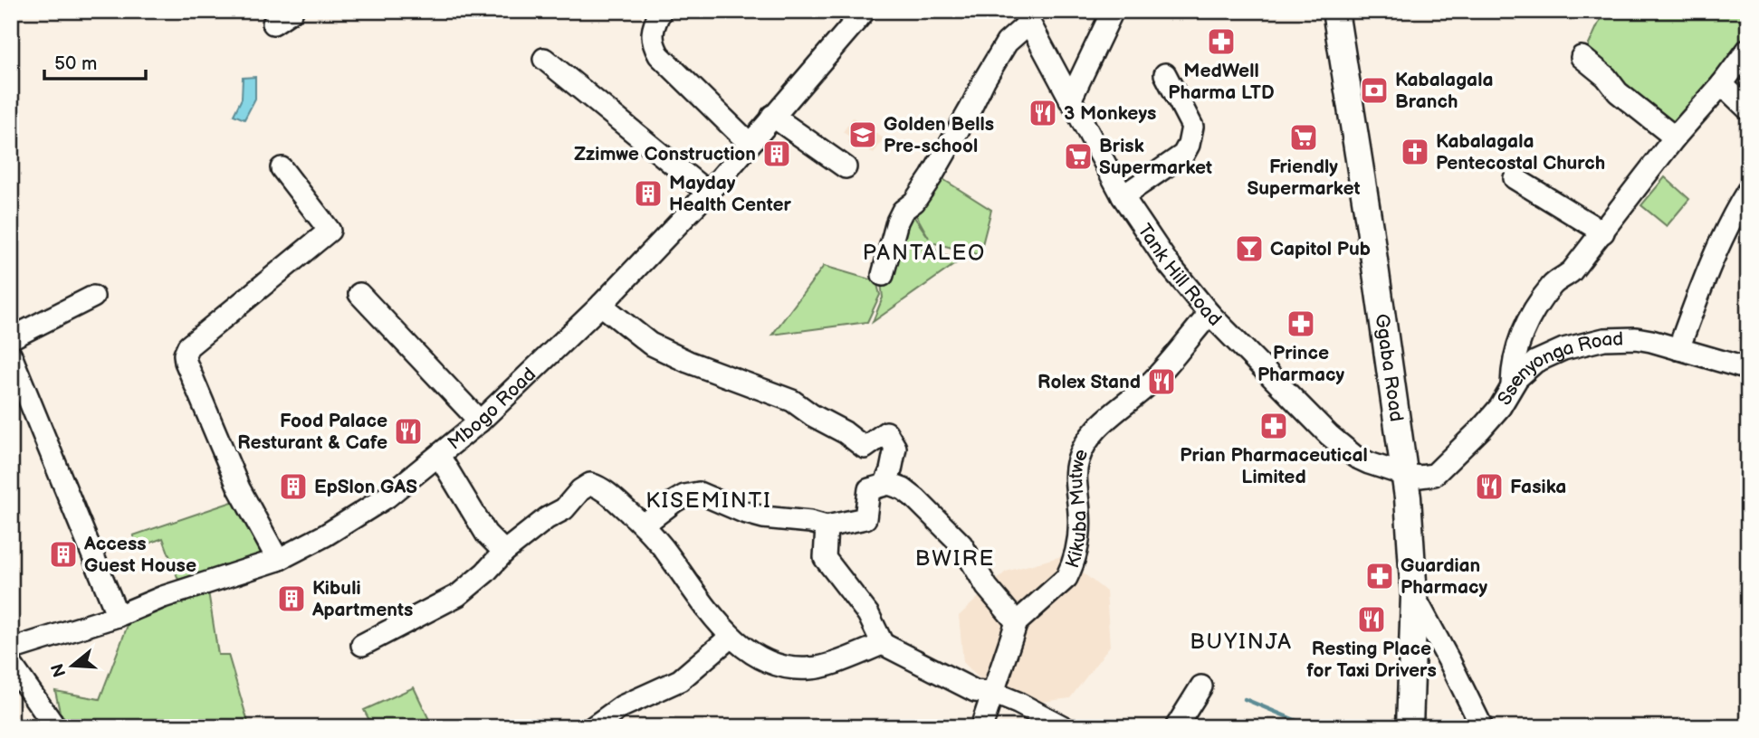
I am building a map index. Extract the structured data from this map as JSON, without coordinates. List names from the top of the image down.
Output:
{
  "streets": {
    "main road": ["Ggaba Road"],
    "street": [
      "Tank Hill Road",
      "Ssenyonga Road",
      "Mbogo Road",
      "Kikuba Mutwe"
    ]
  },
  "crossings": [
    ["Tank Hill Road", "Ggaba Road"],
    ["Tank Hill Road", "Ssenyonga Road"],
    ["Tank Hill Road", "Kikuba Mutwe"],
    ["Ggaba Road", "Ssenyonga Road"]
  ],
  "districts": [
    "PANTALEO",
    "KISEMINTI",
    "BWIRE",
    "BUYINJA"
  ],
  "places": {
    "pharmacy": [
      "MedWell Pharma LTD",
      "Prince Pharmacy",
      "Prian Pharmaceutical Limited",
      "Guardian Pharmacy"
    ],
    "bank": ["Kabalagala Branch"],
    "restaurant": [
      "3 Monkeys",
      "Rolex Stand",
      "Food Palace Resturant & Cafe",
      "Fasika",
      "Resting Place for Taxi Drivers"
    ],
    "school or university": ["Golden Bells Pre-school"],
    "supermarket": ["Friendly Supermarket", "Brisk Supermarket"],
    "church": ["Kabalagala Pentecostal Church"],
    "building": [
      "Zzimwe Construction",
      "Mayday Health Center",
      "EpSlon GAS",
      "Access Guest House",
      "Kibuli Apartments"
    ],
    "bar": ["Capitol Pub"]
  },
  "scale_bar": "50 m",
  "north": "left"
}
